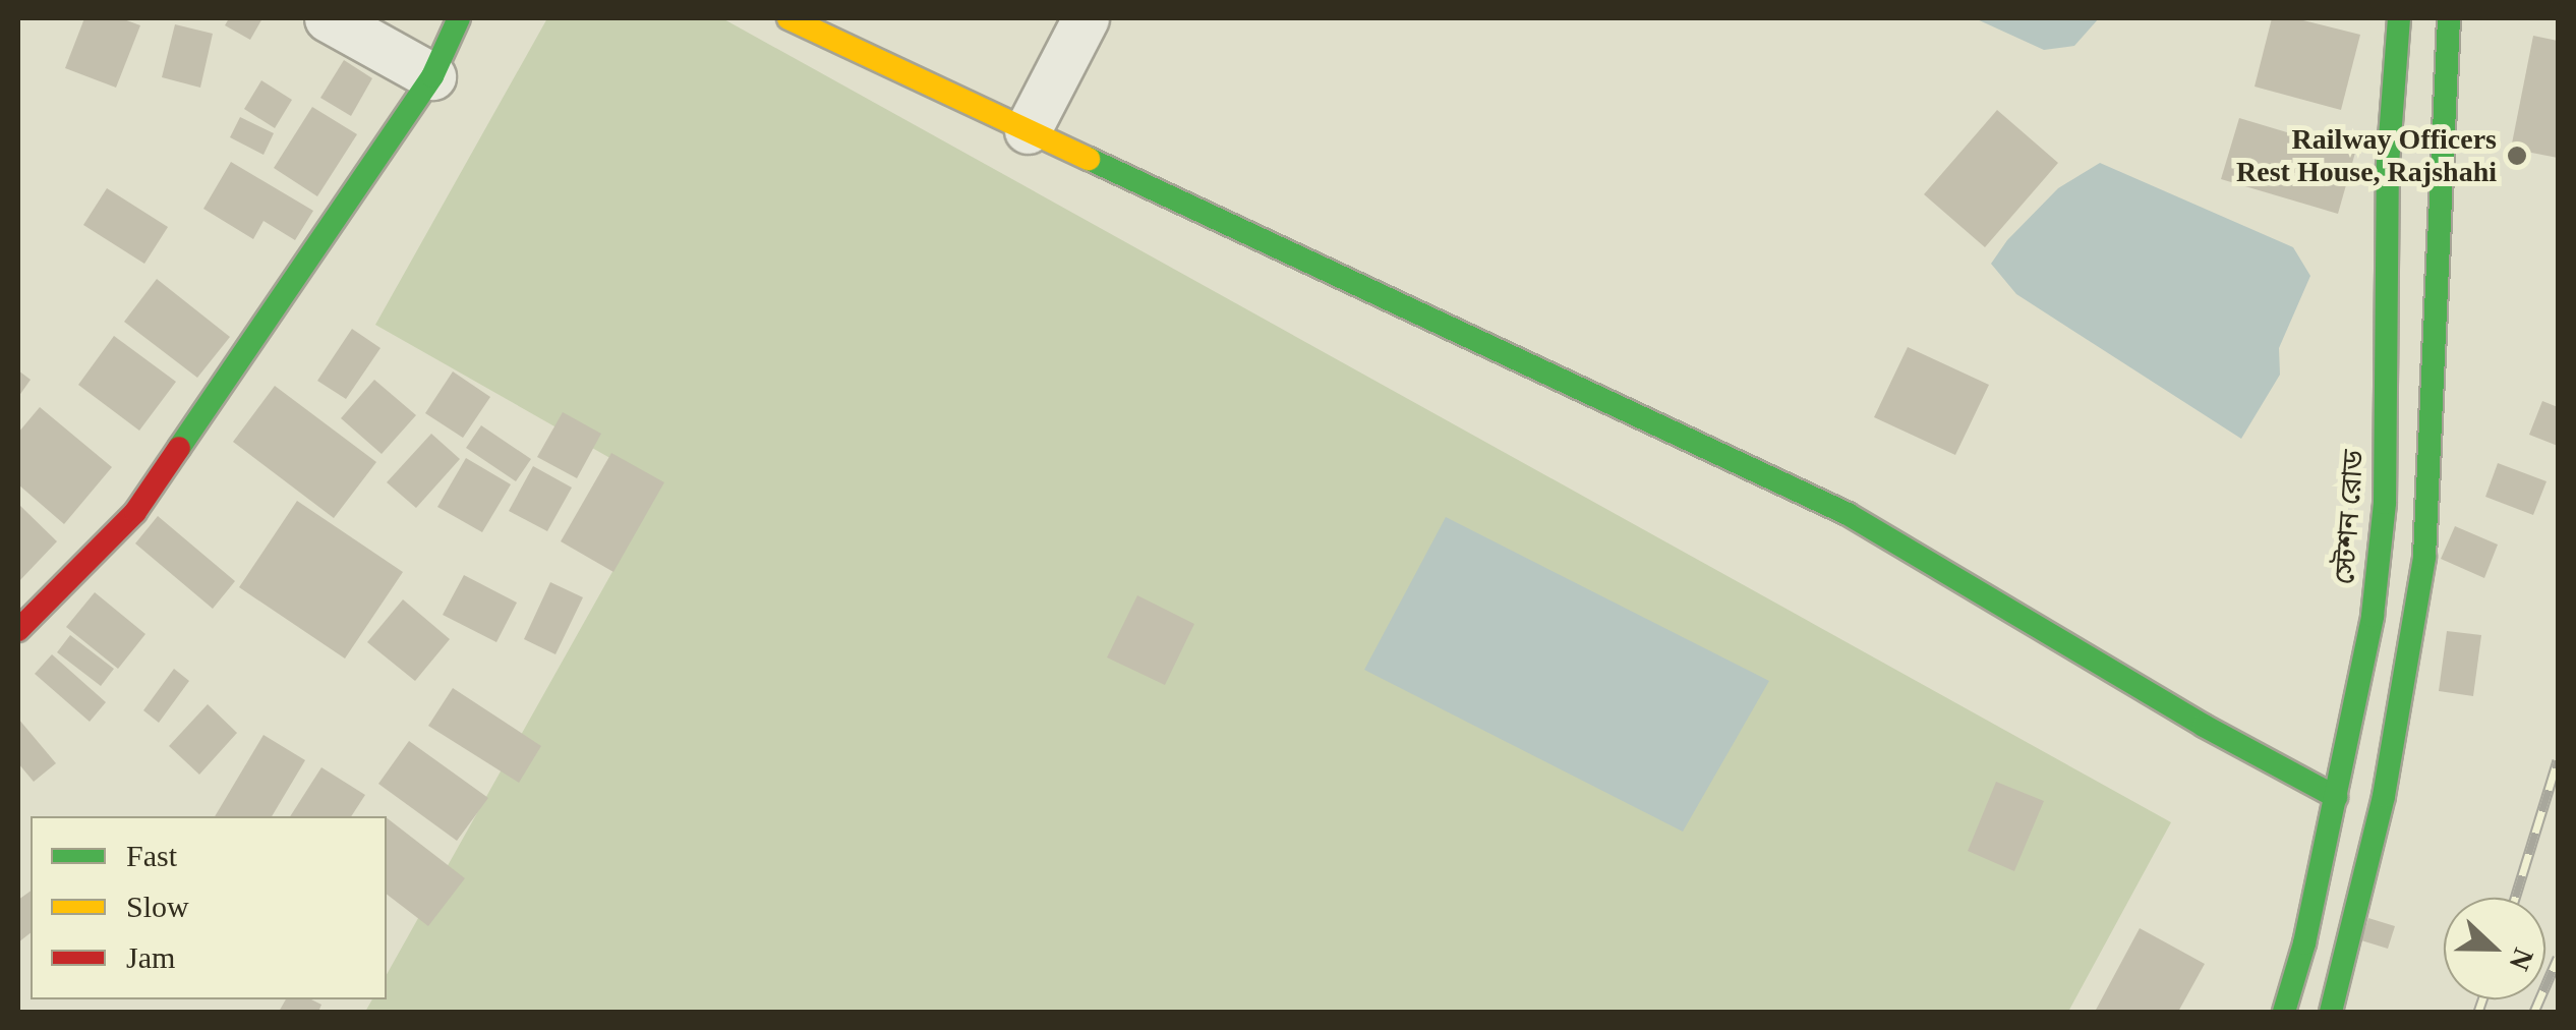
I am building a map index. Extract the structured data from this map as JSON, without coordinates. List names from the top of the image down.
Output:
{
  "streets": {
    "street": ["স্টেশন রোড"]
  },
  "places": ["Railway Officers Rest House, Rajshahi"],
  "legend": ["Fast", "Slow", "Jam"],
  "north": "right"
}
